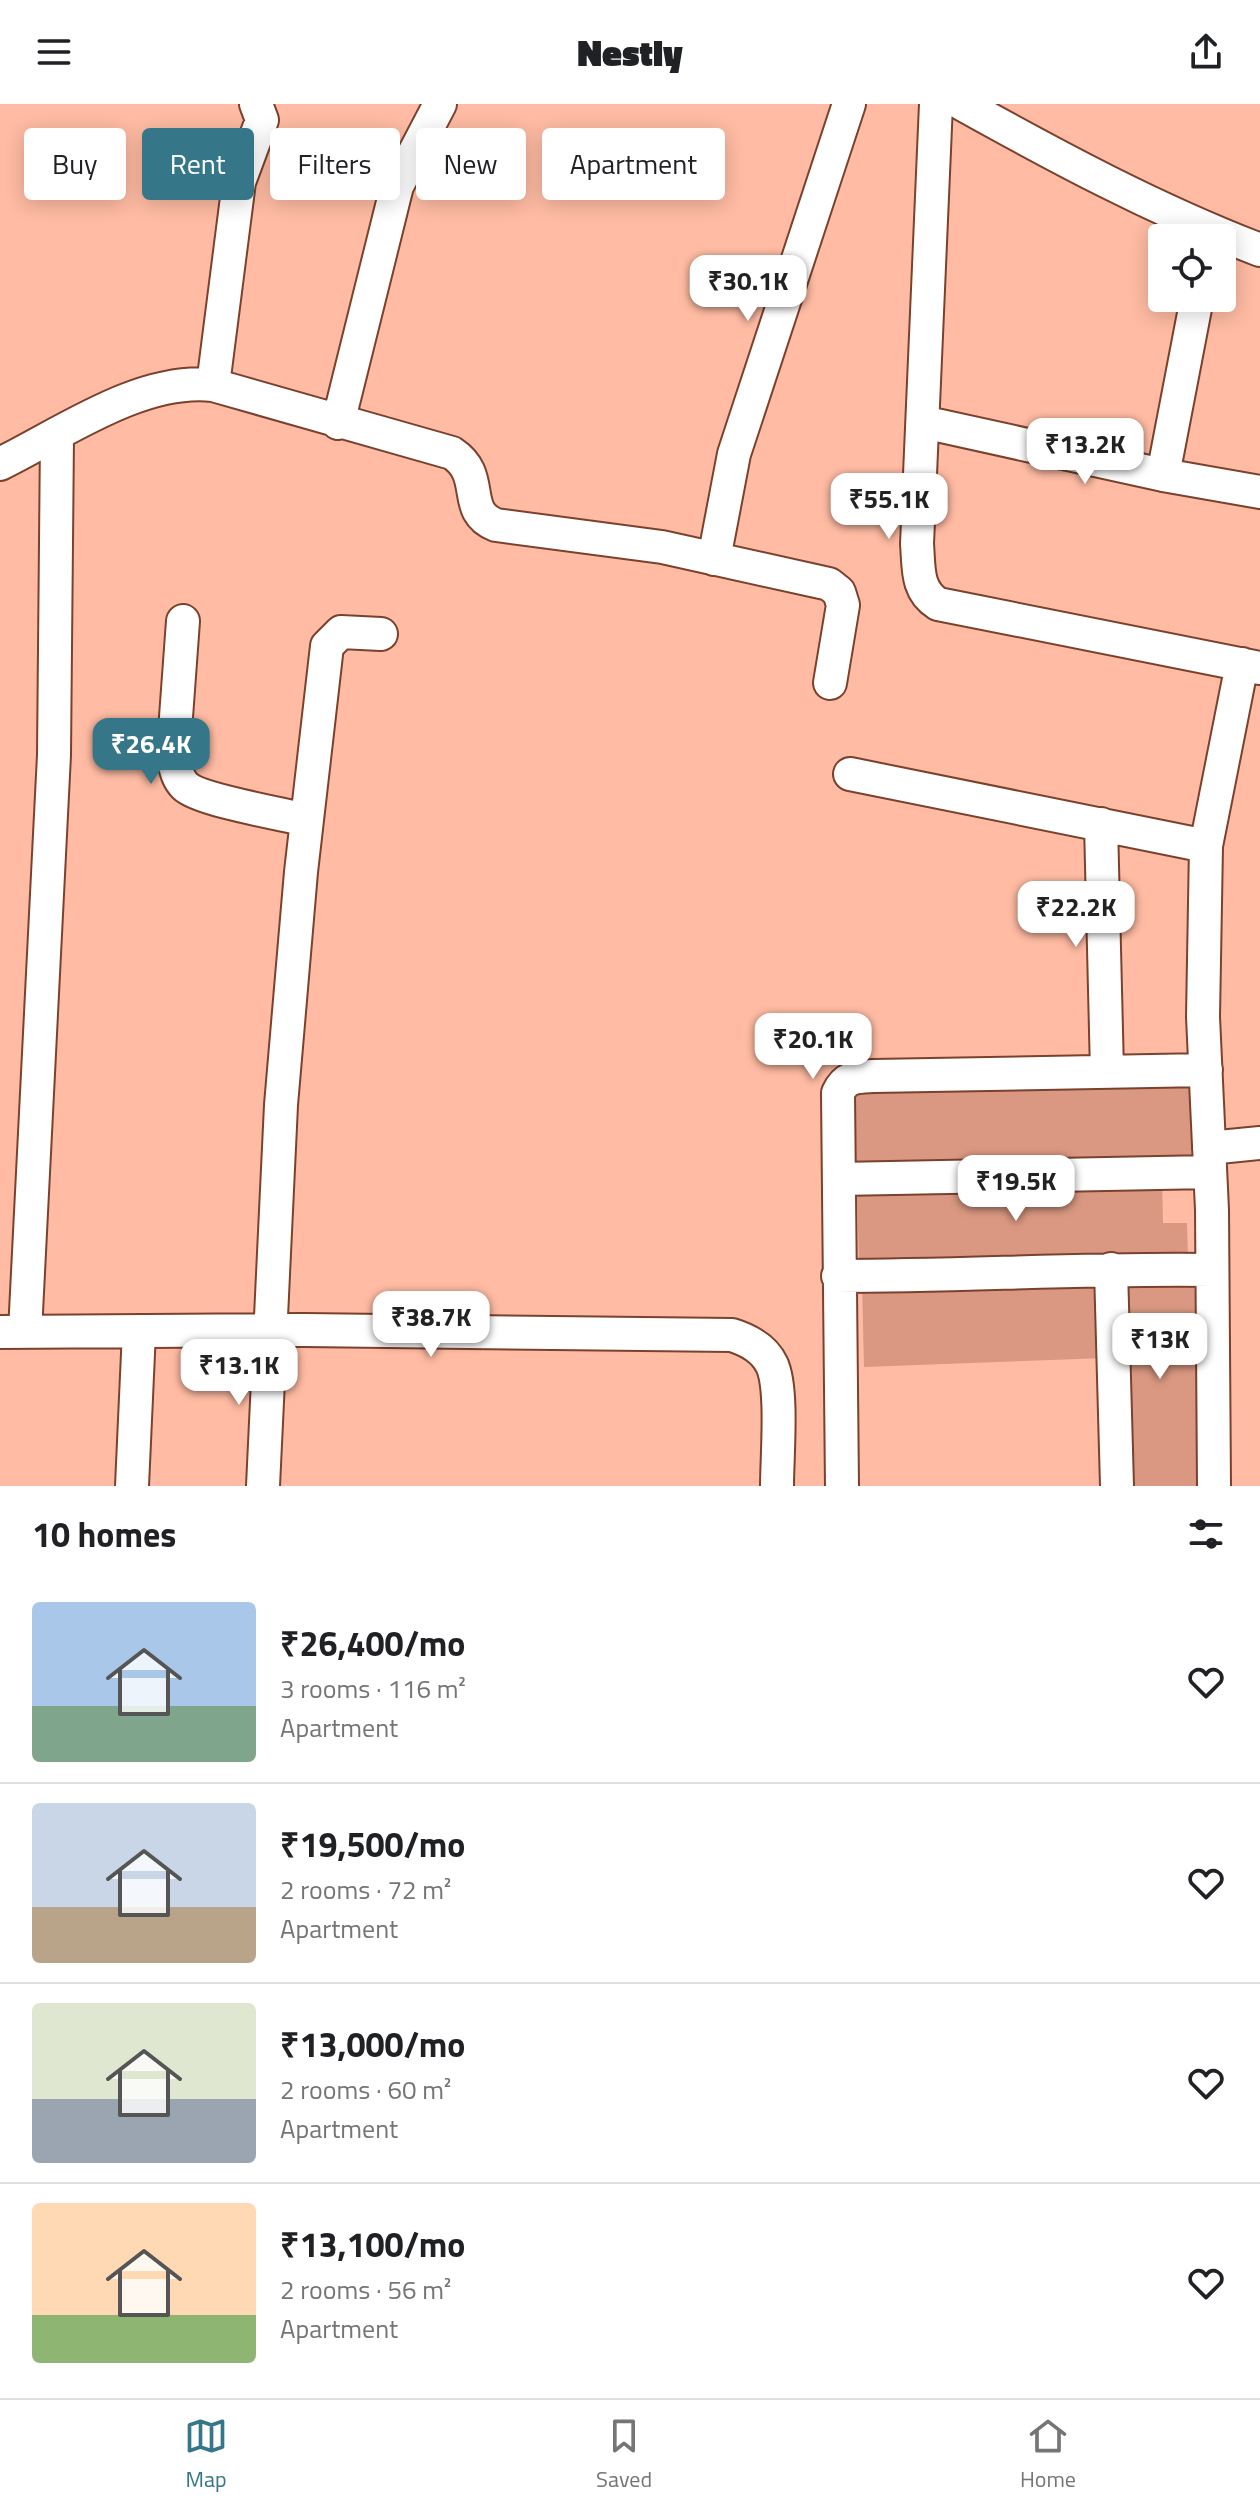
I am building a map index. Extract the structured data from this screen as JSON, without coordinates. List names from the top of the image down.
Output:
{
  "page": {
    "header": "Nestly",
    "chip": [
      "Buy",
      "Rent",
      "Filters",
      "New",
      "Apartment"
    ],
    "price": [
      "₹30.1K",
      "₹13.2K",
      "₹55.1K",
      "₹26.4K",
      "₹22.2K",
      "₹20.1K",
      "₹19.5K",
      "₹38.7K",
      "₹13K",
      "₹13.1K"
    ],
    "heading": "10 homes",
    "list": [
      {
        "name": "₹26,400/mo",
        "note": "3 rooms · 116 m² · Apartment"
      },
      {
        "name": "₹19,500/mo",
        "note": "2 rooms · 72 m² · Apartment"
      },
      {
        "name": "₹13,000/mo",
        "note": "2 rooms · 60 m² · Apartment"
      },
      {
        "name": "₹13,100/mo",
        "note": "2 rooms · 56 m² · Apartment"
      }
    ],
    "tabs": ["Map", "Saved", "Home"]
  }
}
